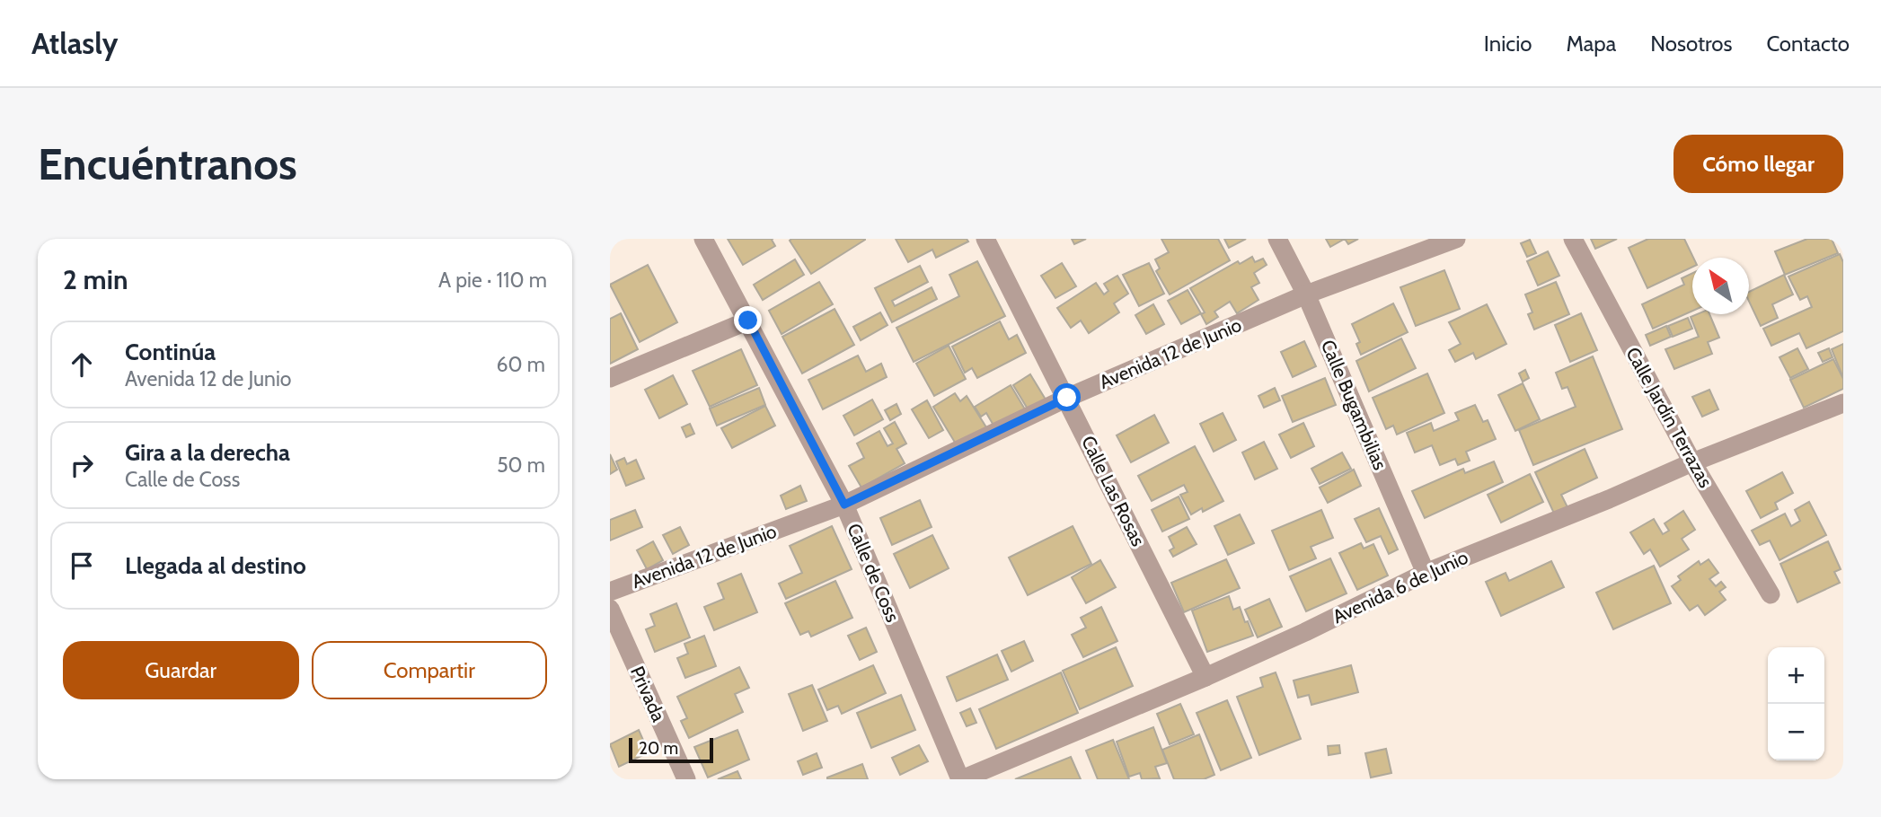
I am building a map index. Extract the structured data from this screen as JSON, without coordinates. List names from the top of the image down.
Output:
{
  "streets": {
    "street": [
      "Avenida 12 de Junio",
      "Calle Bugambilias",
      "Calle Jardín Terrazas",
      "Calle Las Rosas",
      "Calle de Coss",
      "Avenida 6 de Junio",
      "Privada"
    ]
  },
  "crossings": [
    ["Avenida 12 de Junio", "Calle Bugambilias"],
    ["Avenida 12 de Junio", "Calle Las Rosas"],
    ["Avenida 12 de Junio", "Calle de Coss"],
    ["Calle Bugambilias", "Avenida 6 de Junio"],
    ["Calle Jardín Terrazas", "Avenida 6 de Junio"],
    ["Calle Las Rosas", "Avenida 6 de Junio"],
    ["Calle de Coss", "Avenida 6 de Junio"]
  ],
  "scale_bar": "20 m",
  "north": "top left",
  "page": {
    "header": "Atlasly",
    "nav": [
      "Inicio",
      "Mapa",
      "Nosotros",
      "Contacto"
    ],
    "buttons": [
      "Cómo llegar",
      ["Guardar", "Compartir"]
    ],
    "title": "Encuéntranos",
    "heading": ["2 min", "A pie · 110 m"],
    "list": [
      ["Continúa", "Avenida 12 de Junio", "60 m"],
      ["Gira a la derecha", "Calle de Coss", "50 m"],
      "Llegada al destino"
    ],
    "map_buttons": ["+", "−"],
    "scale": "20 m"
  }
}
